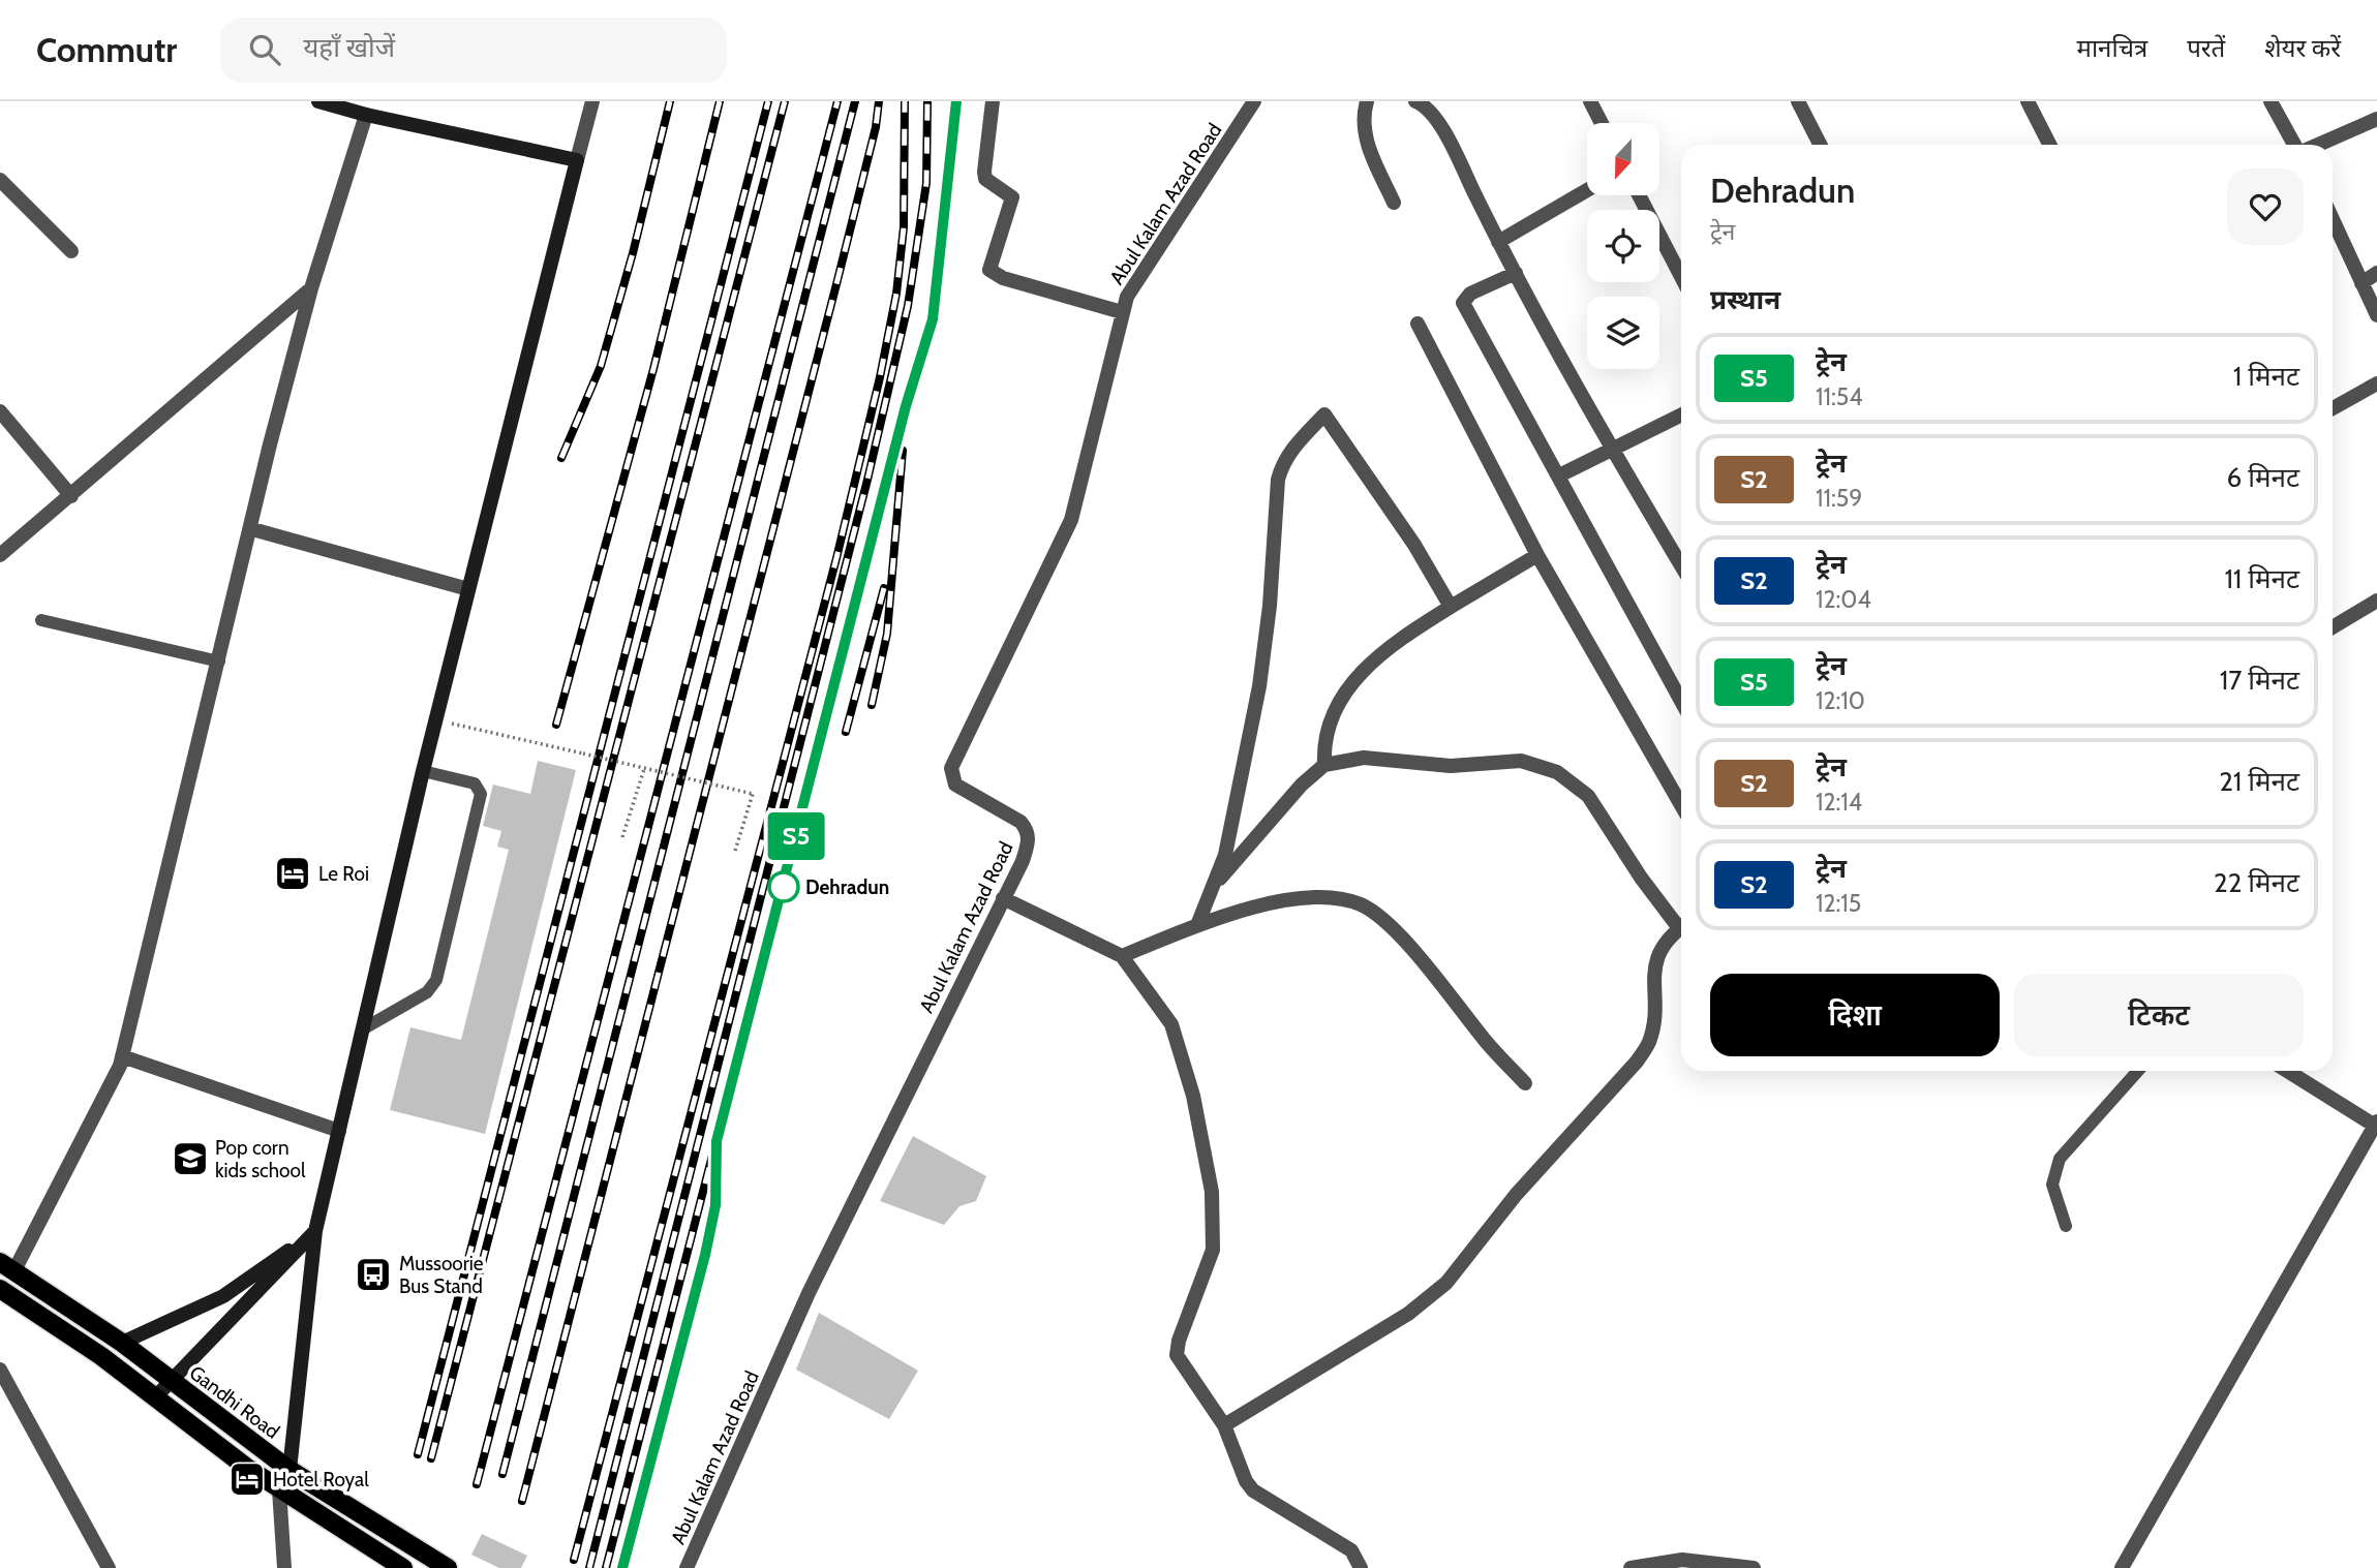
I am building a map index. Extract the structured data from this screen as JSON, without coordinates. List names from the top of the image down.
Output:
{
  "streets": {
    "main road": ["Gandhi Road"],
    "street": ["Abul Kalam Azad Road"]
  },
  "places": {
    "hotel": ["Le Roi", "Hotel Royal"],
    "other": ["Dehradun"],
    "school or university": ["Pop corn kids school"],
    "bus stop": ["Mussoorie Bus Stand"]
  },
  "north": "bottom",
  "page": {
    "header": "Commutr",
    "search": "यहाँ खोजें",
    "nav": ["मानचित्र", "परतें", "शेयर करें"],
    "on_map": "S5",
    "heading": [
      ["Dehradun", "ट्रेन"],
      "प्रस्थान"
    ],
    "list": [
      {
        "mark": "S5",
        "name": "ट्रेन",
        "note": "11:54",
        "value": "1 मिनट"
      },
      {
        "mark": "S2",
        "name": "ट्रेन",
        "note": "11:59",
        "value": "6 मिनट"
      },
      {
        "mark": "S2",
        "name": "ट्रेन",
        "note": "12:04",
        "value": "11 मिनट"
      },
      {
        "mark": "S5",
        "name": "ट्रेन",
        "note": "12:10",
        "value": "17 मिनट"
      },
      {
        "mark": "S2",
        "name": "ट्रेन",
        "note": "12:14",
        "value": "21 मिनट"
      },
      {
        "mark": "S2",
        "name": "ट्रेन",
        "note": "12:15",
        "value": "22 मिनट"
      }
    ],
    "buttons": ["दिशा", "टिकट"]
  }
}
